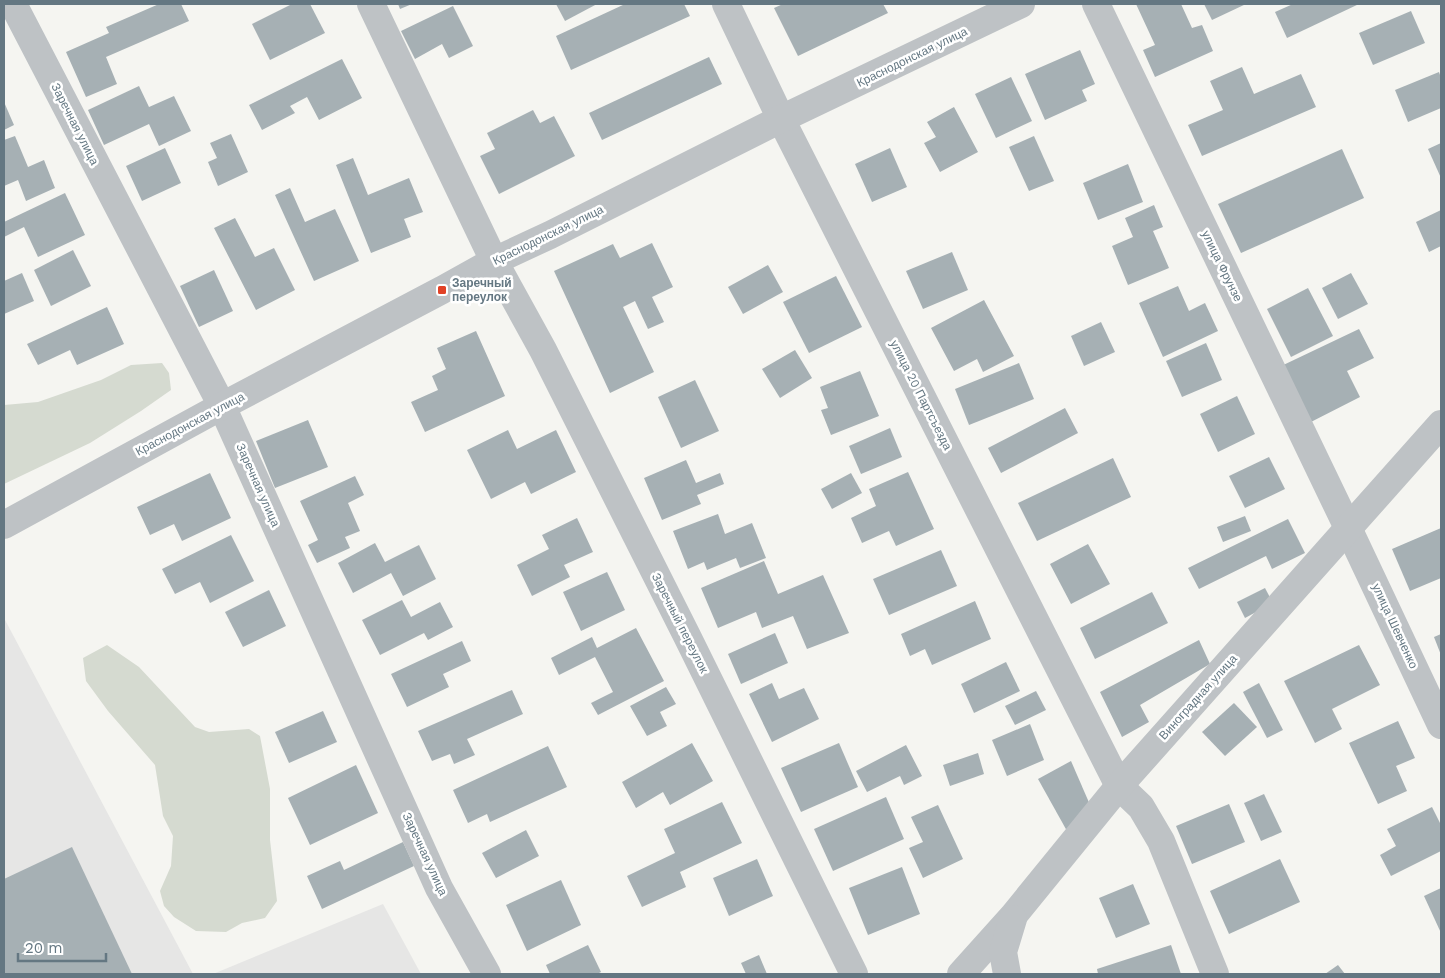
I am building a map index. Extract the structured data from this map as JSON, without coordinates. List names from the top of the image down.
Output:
{
  "streets": {
    "street": [
      "Краснодонская улица",
      "Заречная улица",
      "улица Фрунзе",
      "улица 20 Партсъезда",
      "Заречный переулок",
      "улица Шевченко",
      "Виноградная улица"
    ]
  },
  "crossings": [
    ["Краснодонская улица", "Заречная улица"],
    ["Краснодонская улица", "улица 20 Партсъезда"],
    ["Краснодонская улица", "Заречный переулок"],
    ["улица Фрунзе", "улица Шевченко"],
    ["улица Фрунзе", "Виноградная улица"],
    ["улица 20 Партсъезда", "Виноградная улица"],
    ["улица Шевченко", "Виноградная улица"]
  ],
  "places": {
    "transit": ["Заречный переулок"]
  },
  "scale_bar": "20 m"
}
